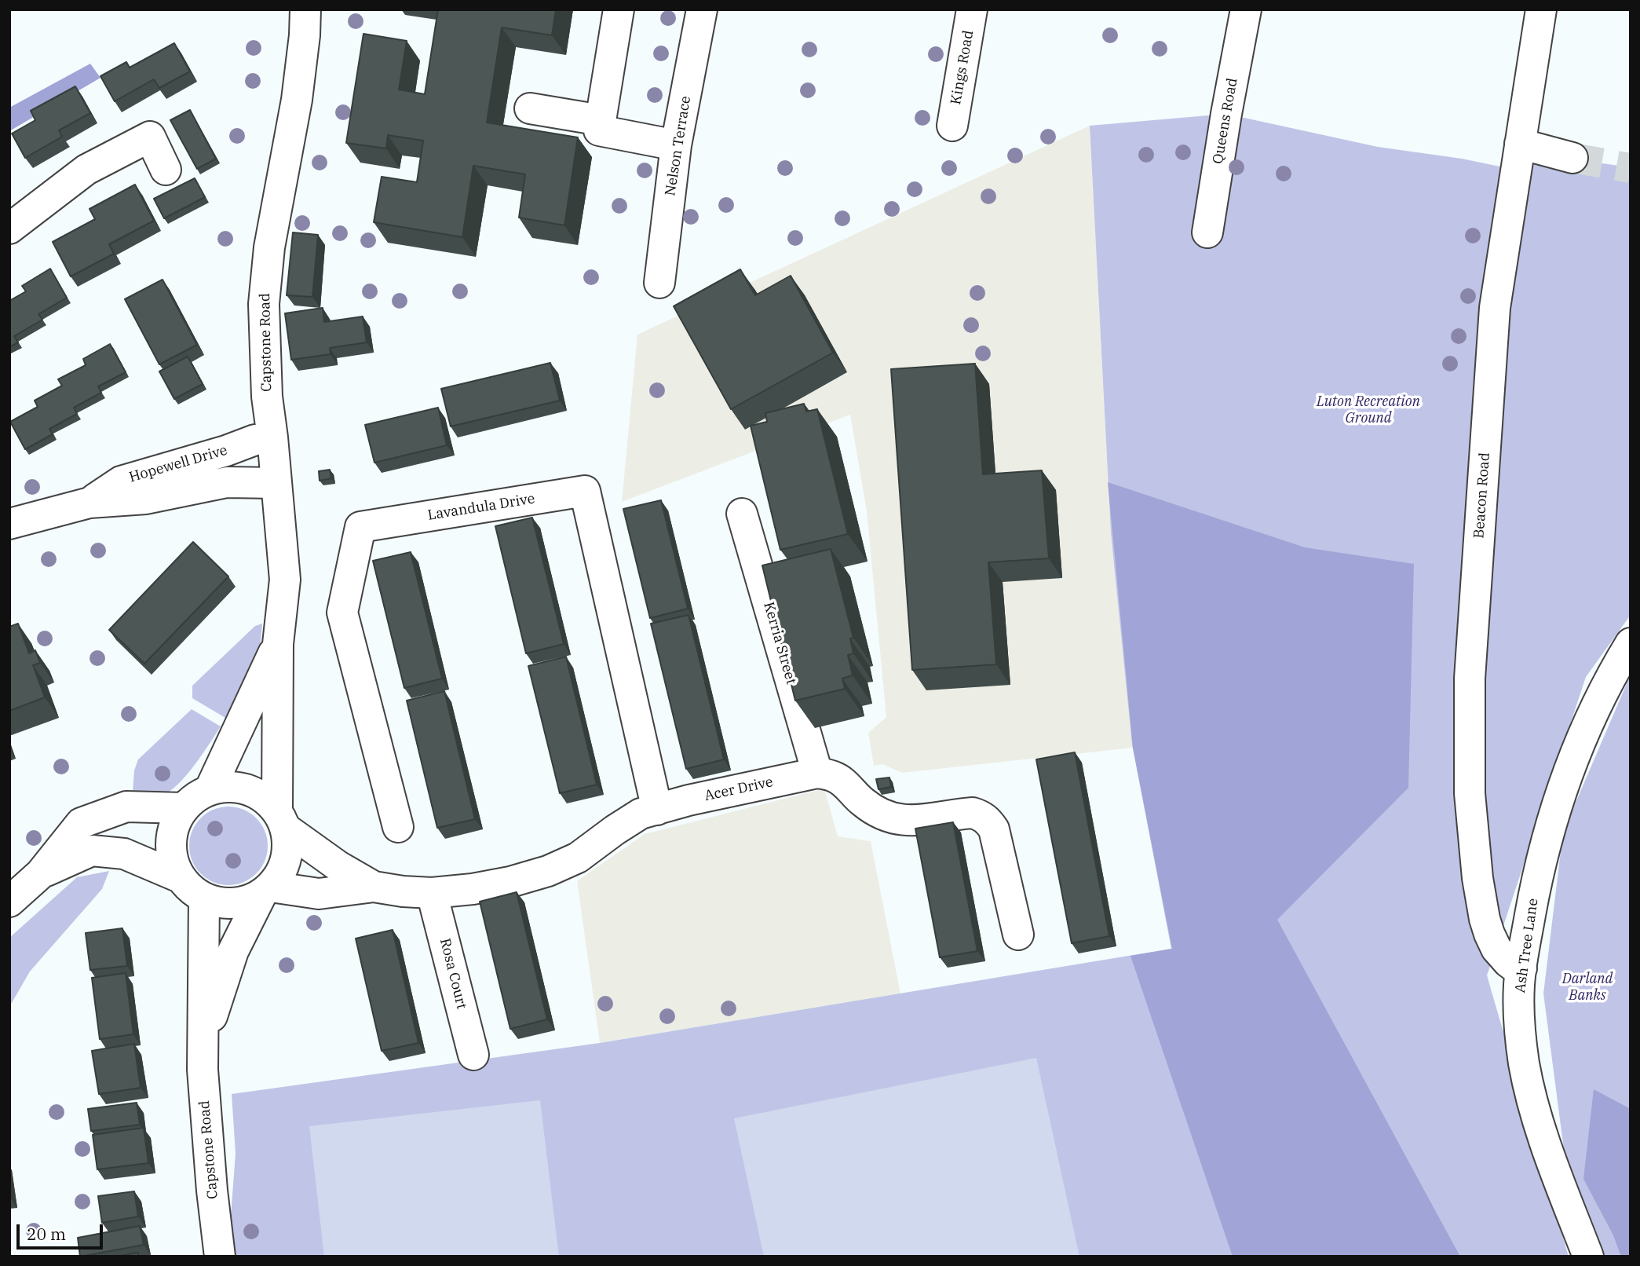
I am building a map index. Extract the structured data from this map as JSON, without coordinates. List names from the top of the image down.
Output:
{
  "streets": {
    "street": [
      "Kings Road",
      "Queens Road",
      "Nelson Terrace",
      "Capstone Road",
      "Hopewell Drive",
      "Beacon Road",
      "Lavandula Drive",
      "Kerria Street",
      "Acer Drive",
      "Ash Tree Lane",
      "Rosa Court"
    ]
  },
  "crossings": [
    ["Capstone Road", "Hopewell Drive"],
    ["Capstone Road", "Acer Drive"],
    ["Beacon Road", "Ash Tree Lane"],
    ["Lavandula Drive", "Acer Drive"],
    ["Kerria Street", "Acer Drive"],
    ["Acer Drive", "Rosa Court"]
  ],
  "parks": ["Luton Recreation Ground", "Darland Banks"],
  "scale_bar": "20 m"
}
